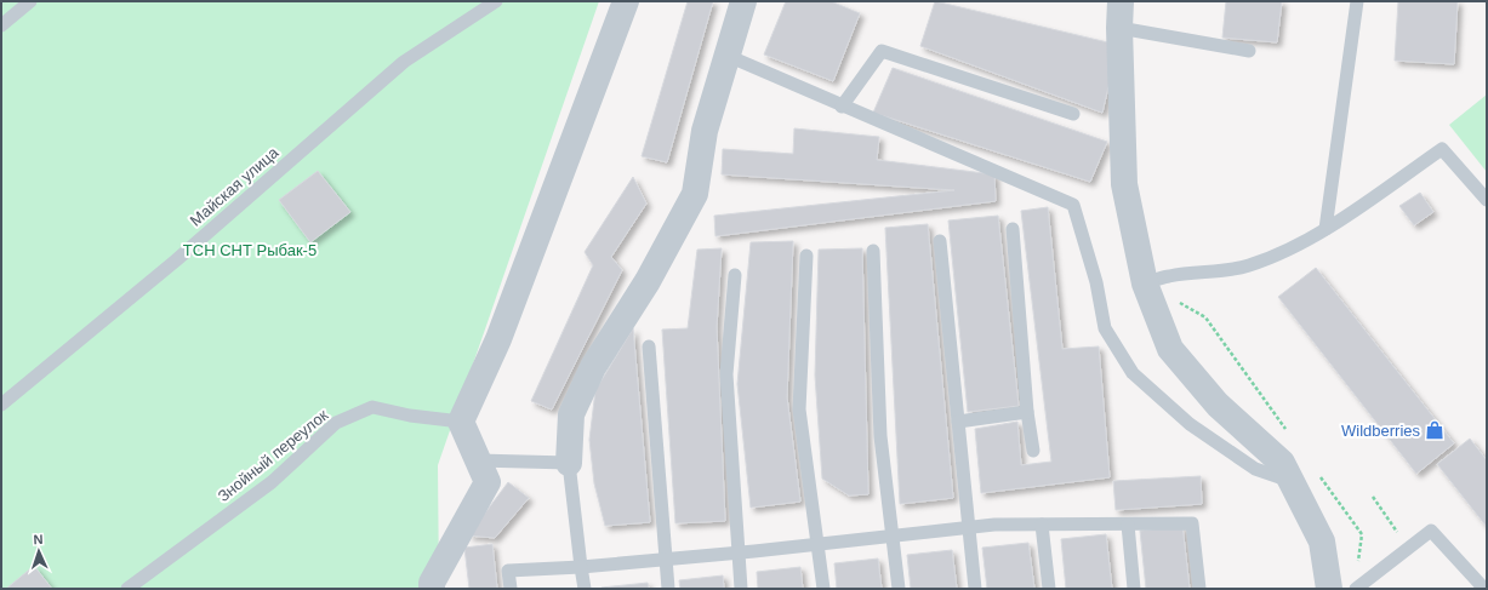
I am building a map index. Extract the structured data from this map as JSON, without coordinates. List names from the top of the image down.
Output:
{
  "streets": {
    "lane": ["Майская улица", "Знойный переулок"]
  },
  "parks": ["ТСН СНТ Рыбак-5"],
  "places": {
    "shop": ["Wildberries"]
  },
  "north": "top"
}
